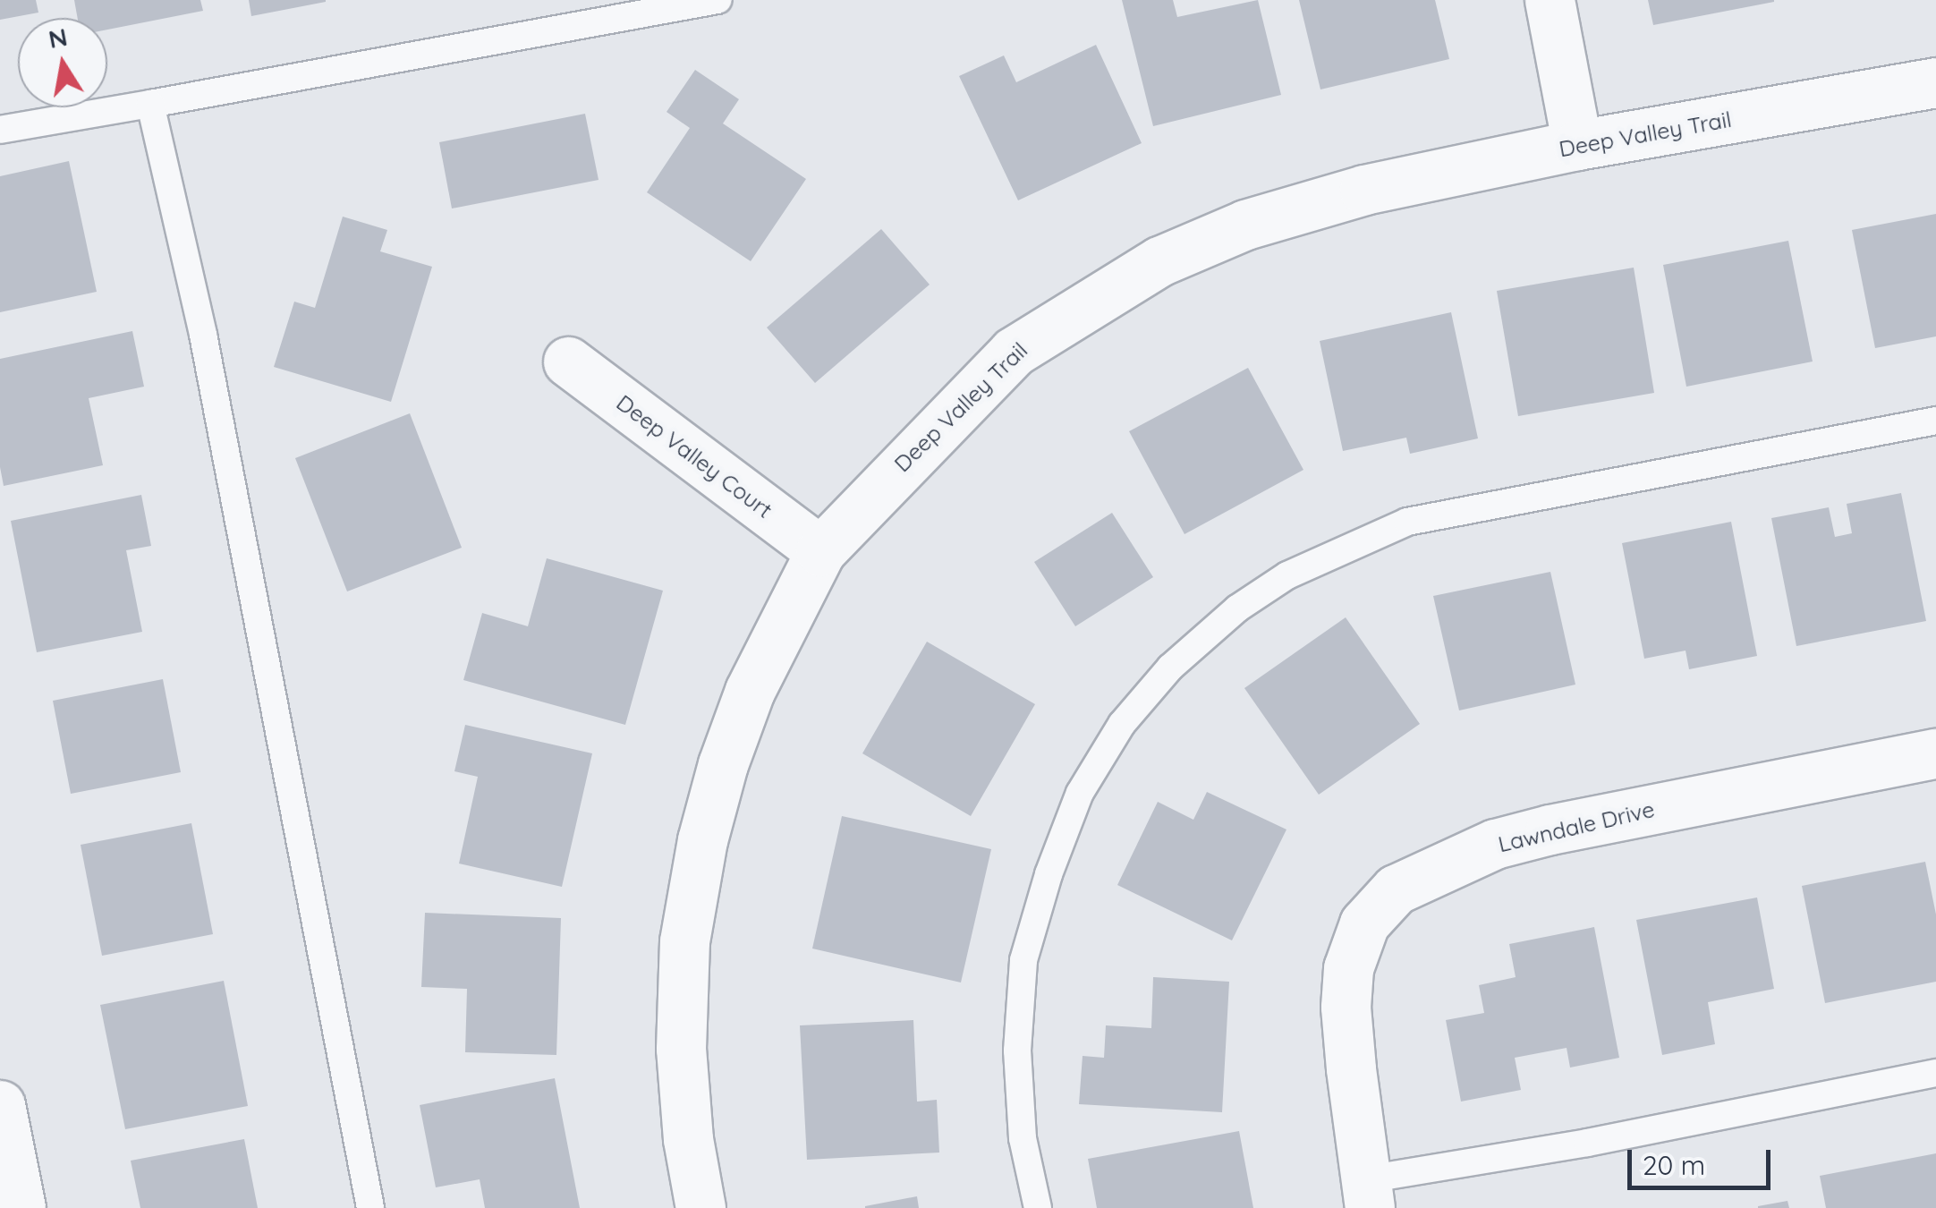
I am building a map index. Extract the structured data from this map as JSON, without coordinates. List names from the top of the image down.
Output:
{
  "streets": {
    "street": ["Deep Valley Trail", "Deep Valley Court", "Lawndale Drive"]
  },
  "crossings": [
    ["Deep Valley Trail", "Deep Valley Court"]
  ],
  "scale_bar": "20 m",
  "north": "top"
}
